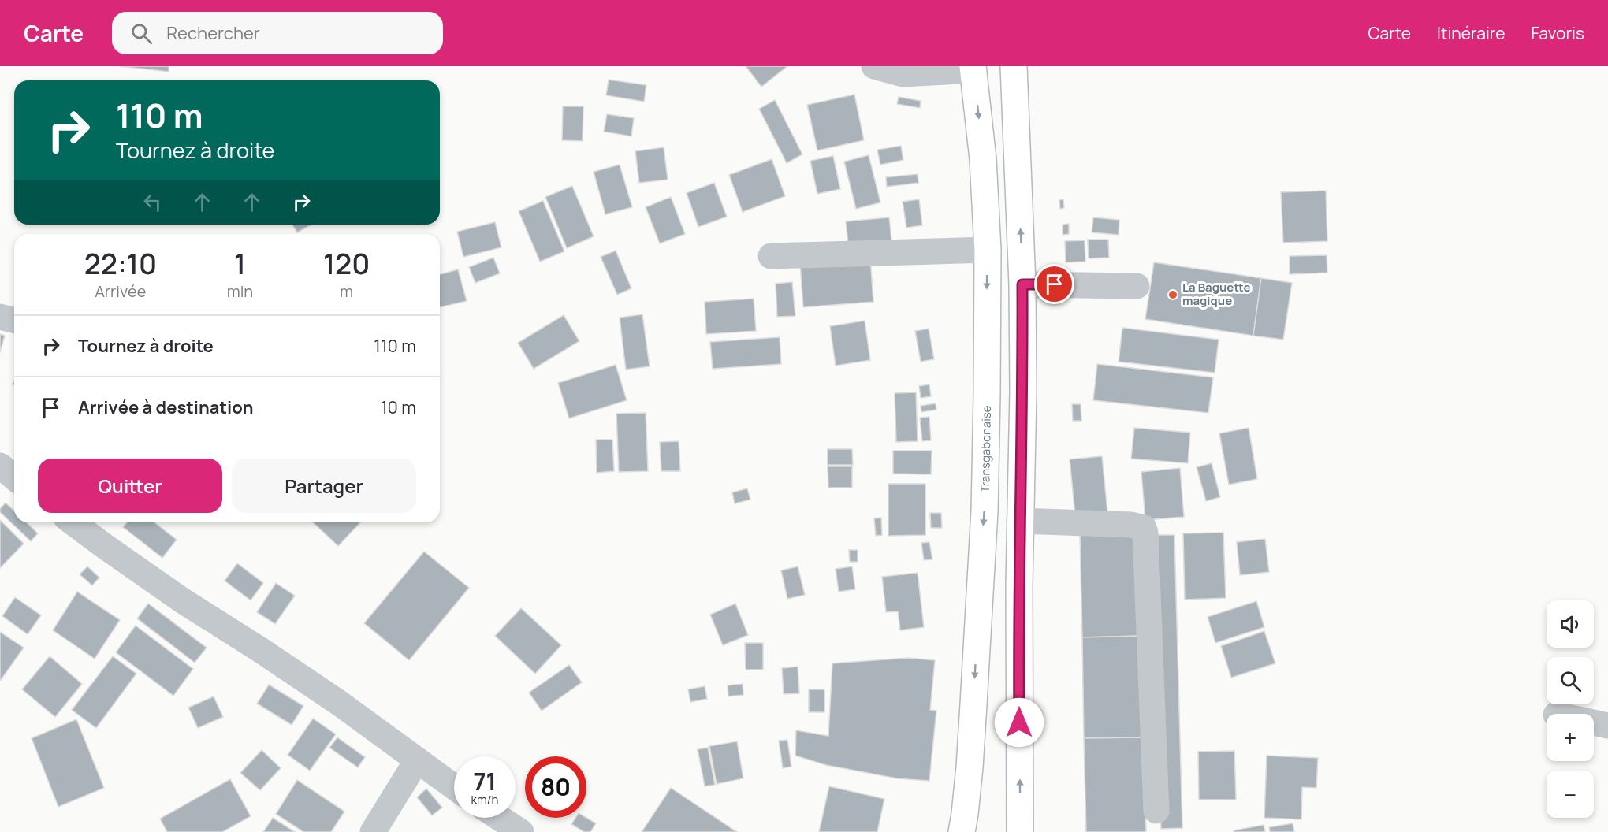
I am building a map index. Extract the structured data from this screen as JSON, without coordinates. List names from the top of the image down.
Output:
{
  "streets": {
    "highway": ["Transgabonaise"]
  },
  "places": ["La Baguette magique"],
  "page": {
    "header": "Carte",
    "search": "Rechercher",
    "nav": ["Carte", "Itinéraire", "Favoris"],
    "turn": ["110 m", "Tournez à droite"],
    "eta": [
      "22:10",
      "Arrivée",
      "1",
      "min",
      "120",
      "m"
    ],
    "list": [
      {
        "name": "Tournez à droite",
        "value": "110 m"
      },
      {
        "name": "Arrivée à destination",
        "value": "10 m"
      }
    ],
    "buttons": ["Quitter", "Partager"],
    "map_buttons": ["+", "−"],
    "speed": "71 km/h",
    "limit": "80"
  }
}
